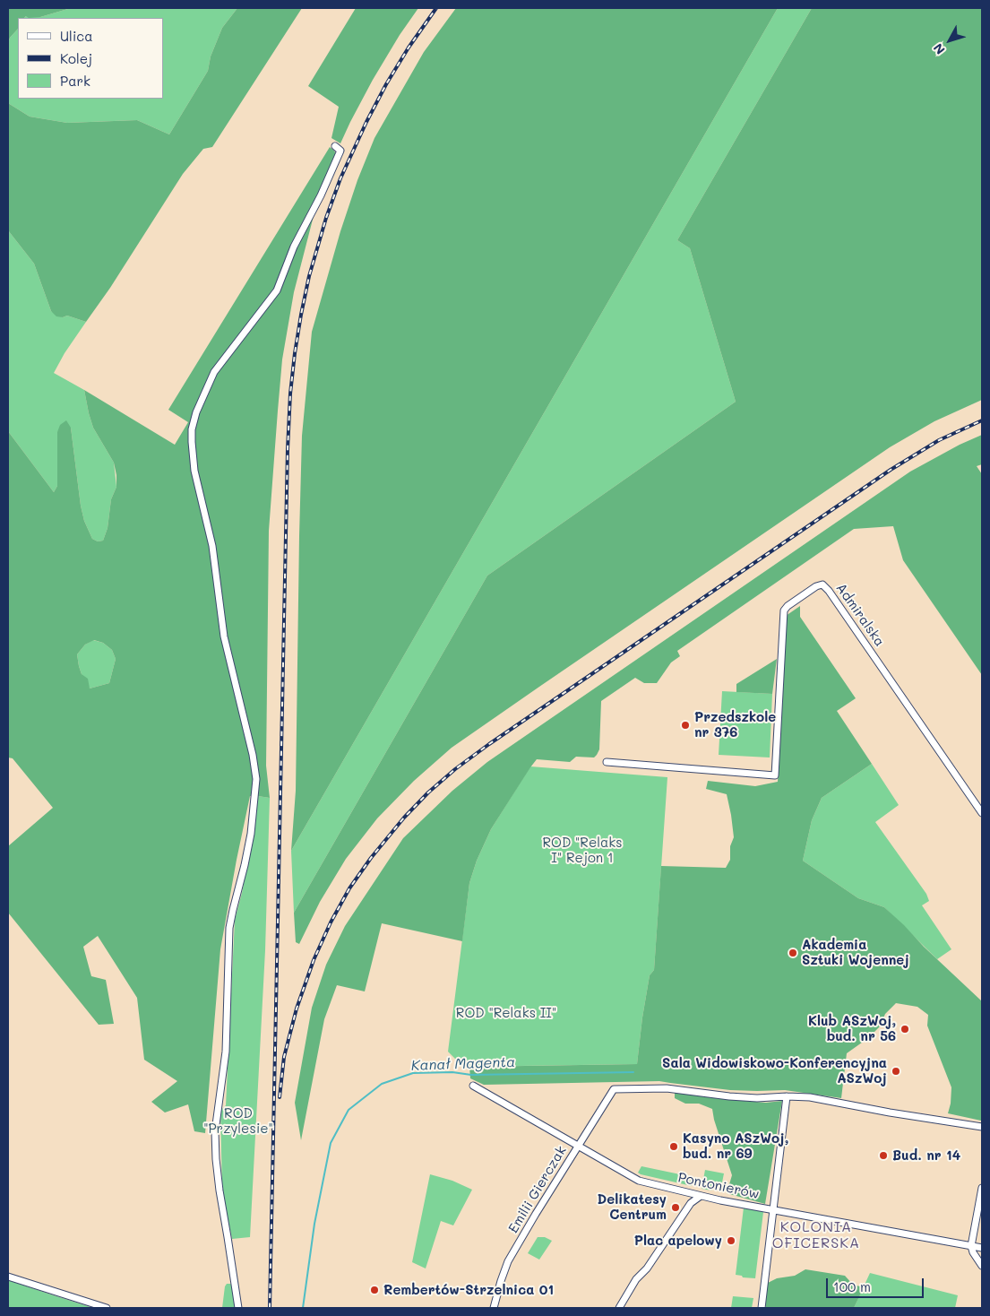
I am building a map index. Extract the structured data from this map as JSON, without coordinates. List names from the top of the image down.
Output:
{
  "streets": {
    "street": ["Admiralska", "Pontonierów", "Emilii Gierczak"]
  },
  "crossings": [
    ["Pontonierów", "Emilii Gierczak"]
  ],
  "districts": ["KOLONIA OFICERSKA"],
  "water": ["Kanał Magenta"],
  "parks": ["ROD \"Relaks I\" Rejon 1", "ROD \"Relaks II\"", "ROD \"Przylesie\""],
  "places": [
    "Przedszkole nr 376",
    "Akademia Sztuki Wojennej",
    "Klub ASzWoj, bud. nr 56",
    "Sala Widowiskowo-Konferencyjna ASzWoj",
    "Kasyno ASzWoj, bud. nr 69",
    "Bud. nr 14",
    "Delikatesy Centrum",
    "Plac apelowy",
    "Rembertów-Strzelnica 01"
  ],
  "legend": ["Ulica", "Kolej", "Park"],
  "scale_bar": "100 m",
  "north": "bottom left"
}
